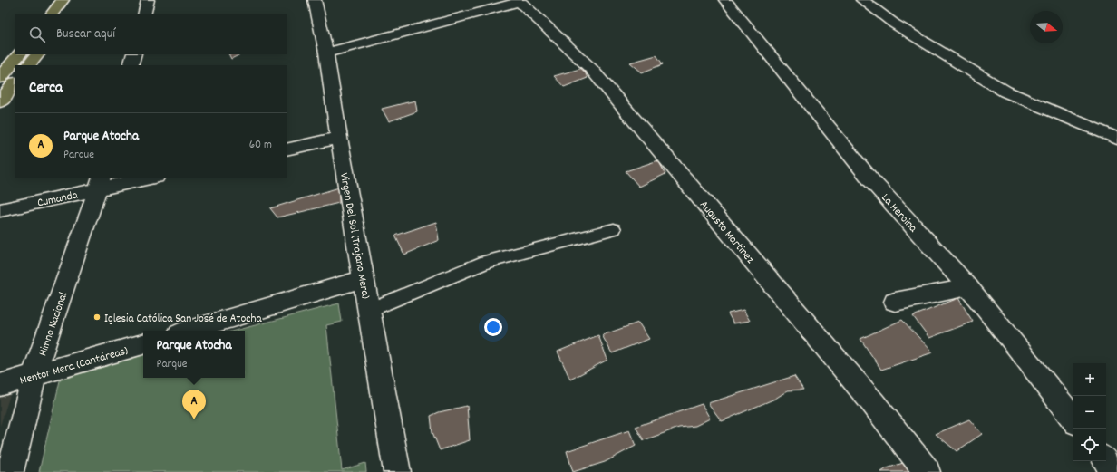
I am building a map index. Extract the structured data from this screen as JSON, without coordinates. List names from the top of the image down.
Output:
{
  "streets": {
    "street": [
      "Cumanda",
      "La Heroina",
      "Augusto Martinez",
      "Virgen Del Sol (Trajano Mera)",
      "Himno Nacional",
      "Mentor Mera (Cantáreas)"
    ]
  },
  "crossings": [
    ["Cumanda", "Himno Nacional"],
    ["Himno Nacional", "Mentor Mera (Cantáreas)"]
  ],
  "places": ["Iglesia Católica San José de Atocha"],
  "north": "right",
  "page": {
    "search": "Buscar aquí",
    "heading": "Cerca",
    "list": [
      {
        "mark": "A",
        "name": "Parque Atocha",
        "note": "Parque",
        "value": "60 m"
      }
    ],
    "popup": ["Parque Atocha", "Parque"],
    "map_buttons": ["+", "−"],
    "pins": "A"
  }
}
